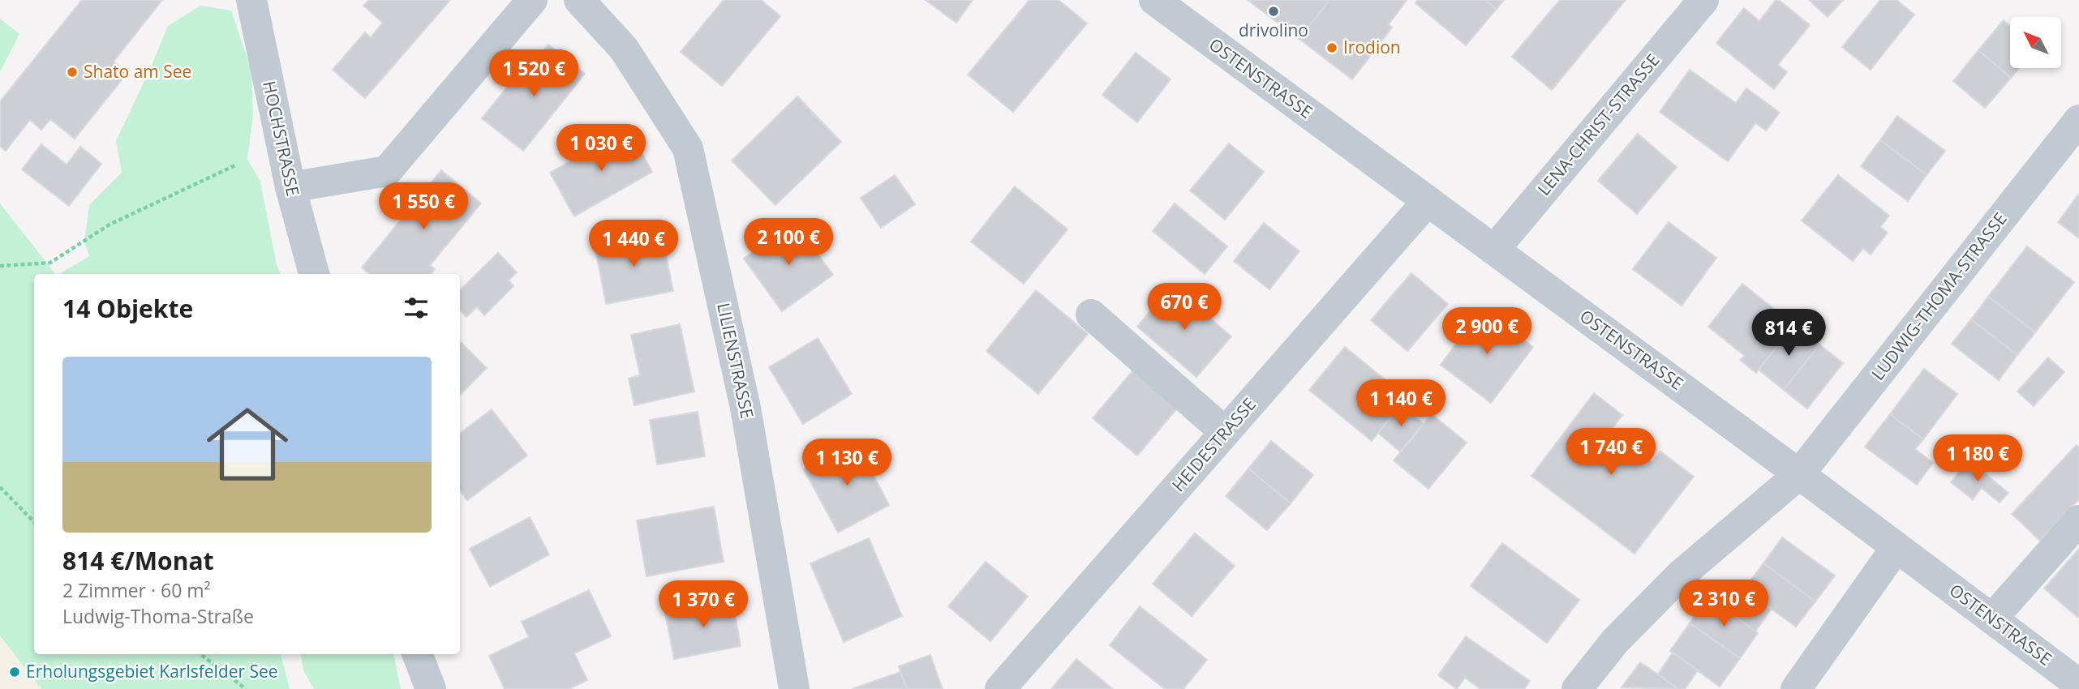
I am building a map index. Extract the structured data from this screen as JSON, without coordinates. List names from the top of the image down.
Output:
{
  "streets": {
    "street": [
      "OSTENSTRASSE",
      "LENA-CHRIST-STRASSE",
      "HOCHSTRASSE",
      "LUDWIG-THOMA-STRASSE",
      "LILIENSTRASSE",
      "HEIDESTRASSE"
    ]
  },
  "crossings": [
    ["OSTENSTRASSE", "LENA-CHRIST-STRASSE"],
    ["OSTENSTRASSE", "LUDWIG-THOMA-STRASSE"],
    ["OSTENSTRASSE", "HEIDESTRASSE"]
  ],
  "places": [
    "drivolino",
    "Irodion",
    "Shato am See",
    "Erholungsgebiet Karlsfelder See"
  ],
  "north": "top left",
  "page": {
    "price": [
      "1 520 €",
      "1 030 €",
      "1 550 €",
      "2 100 €",
      "1 440 €",
      "670 €",
      "2 900 €",
      "814 €",
      "1 140 €",
      "1 740 €",
      "1 180 €",
      "1 130 €",
      "2 310 €",
      "1 370 €"
    ],
    "heading": "14 Objekte",
    "list": [
      {
        "name": "814 €/Monat",
        "note": "2 Zimmer · 60 m² · Ludwig-Thoma-Straße"
      }
    ]
  }
}
